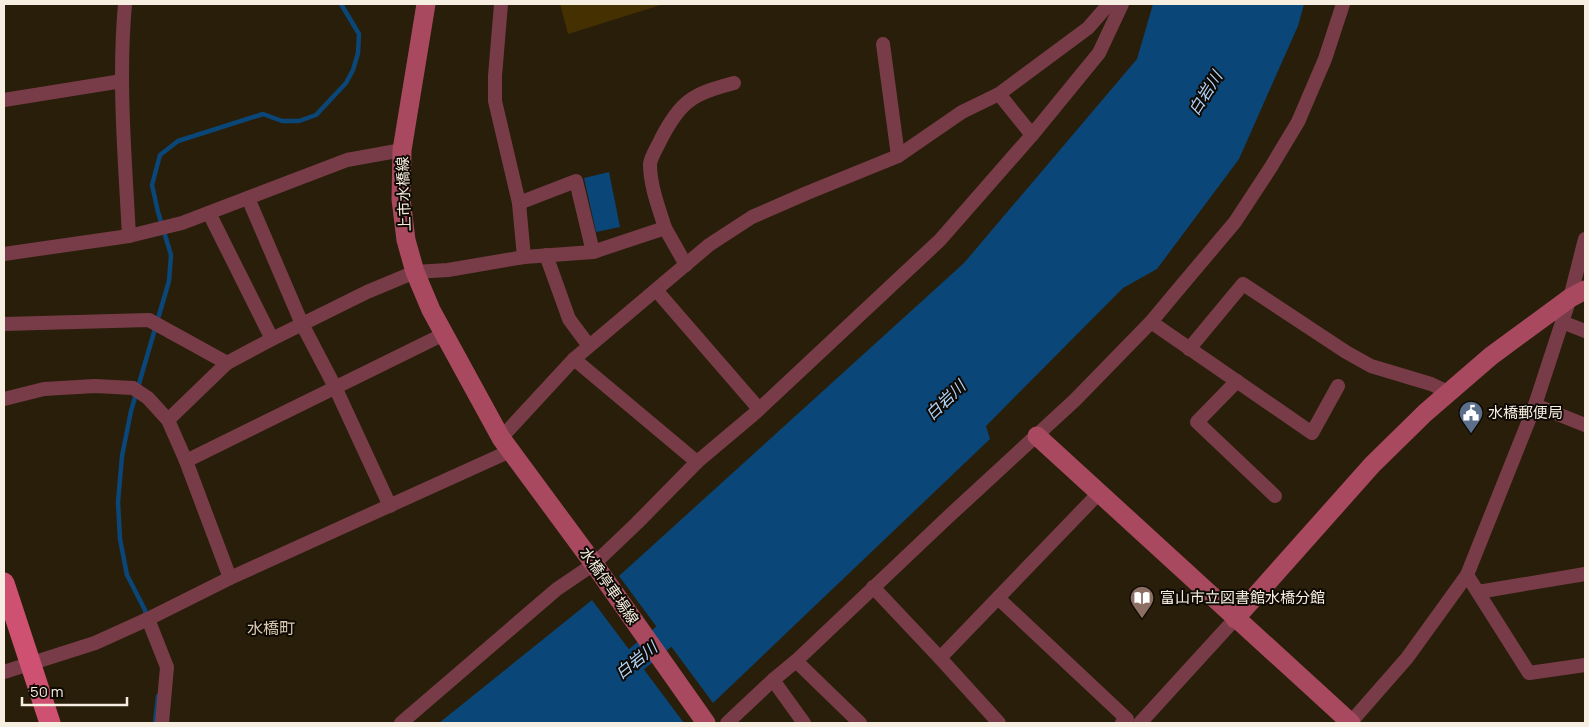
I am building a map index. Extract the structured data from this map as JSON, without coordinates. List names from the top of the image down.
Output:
{
  "streets": {
    "street": ["上市水橋線", "水橋停車場線"]
  },
  "crossings": [
    ["上市水橋線", "水橋停車場線"]
  ],
  "districts": ["水橋町"],
  "water": ["白岩川"],
  "places": {
    "public building": ["水橋郵便局"],
    "library": ["富山市立図書館水橋分館"]
  },
  "scale_bar": "50 m"
}
